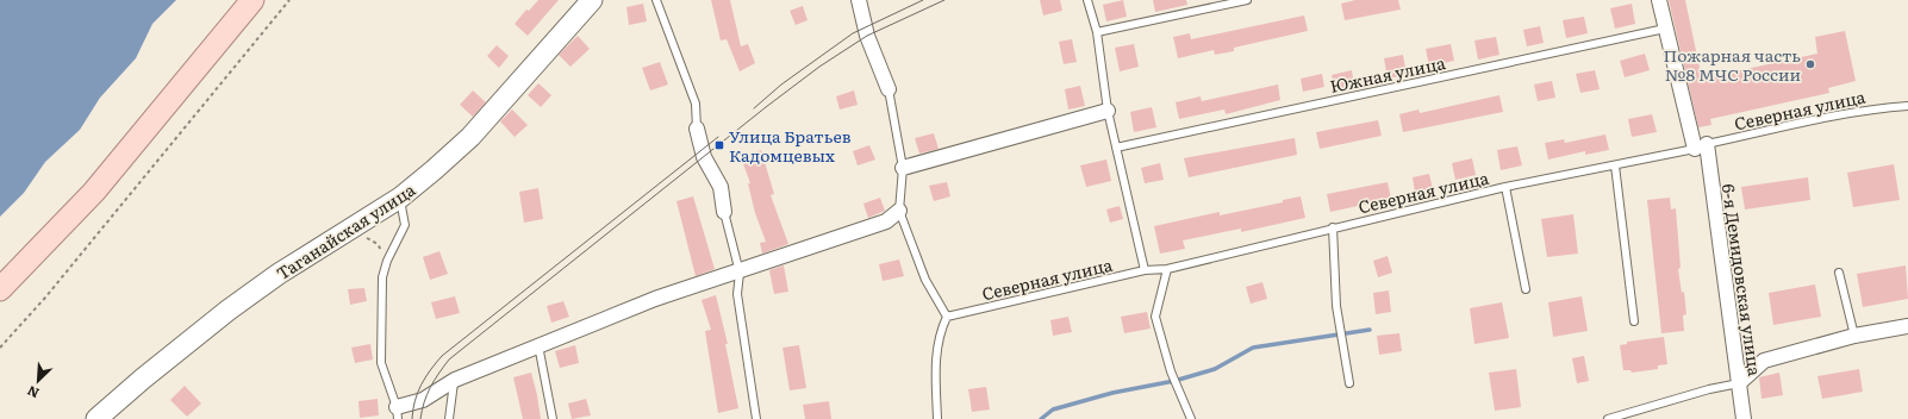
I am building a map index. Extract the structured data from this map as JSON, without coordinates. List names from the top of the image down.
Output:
{
  "streets": {
    "main road": ["Таганайская улица"],
    "street": ["6-я Демидовская улица"],
    "lane": ["Южная улица", "Северная улица"]
  },
  "crossings": [
    ["Южная улица", "6-я Демидовская улица"],
    ["Северная улица", "6-я Демидовская улица"]
  ],
  "places": {
    "other": ["Пожарная часть №8 МЧС России"],
    "transit": ["Улица Братьев Кадомцевых"]
  },
  "north": "bottom left"
}
